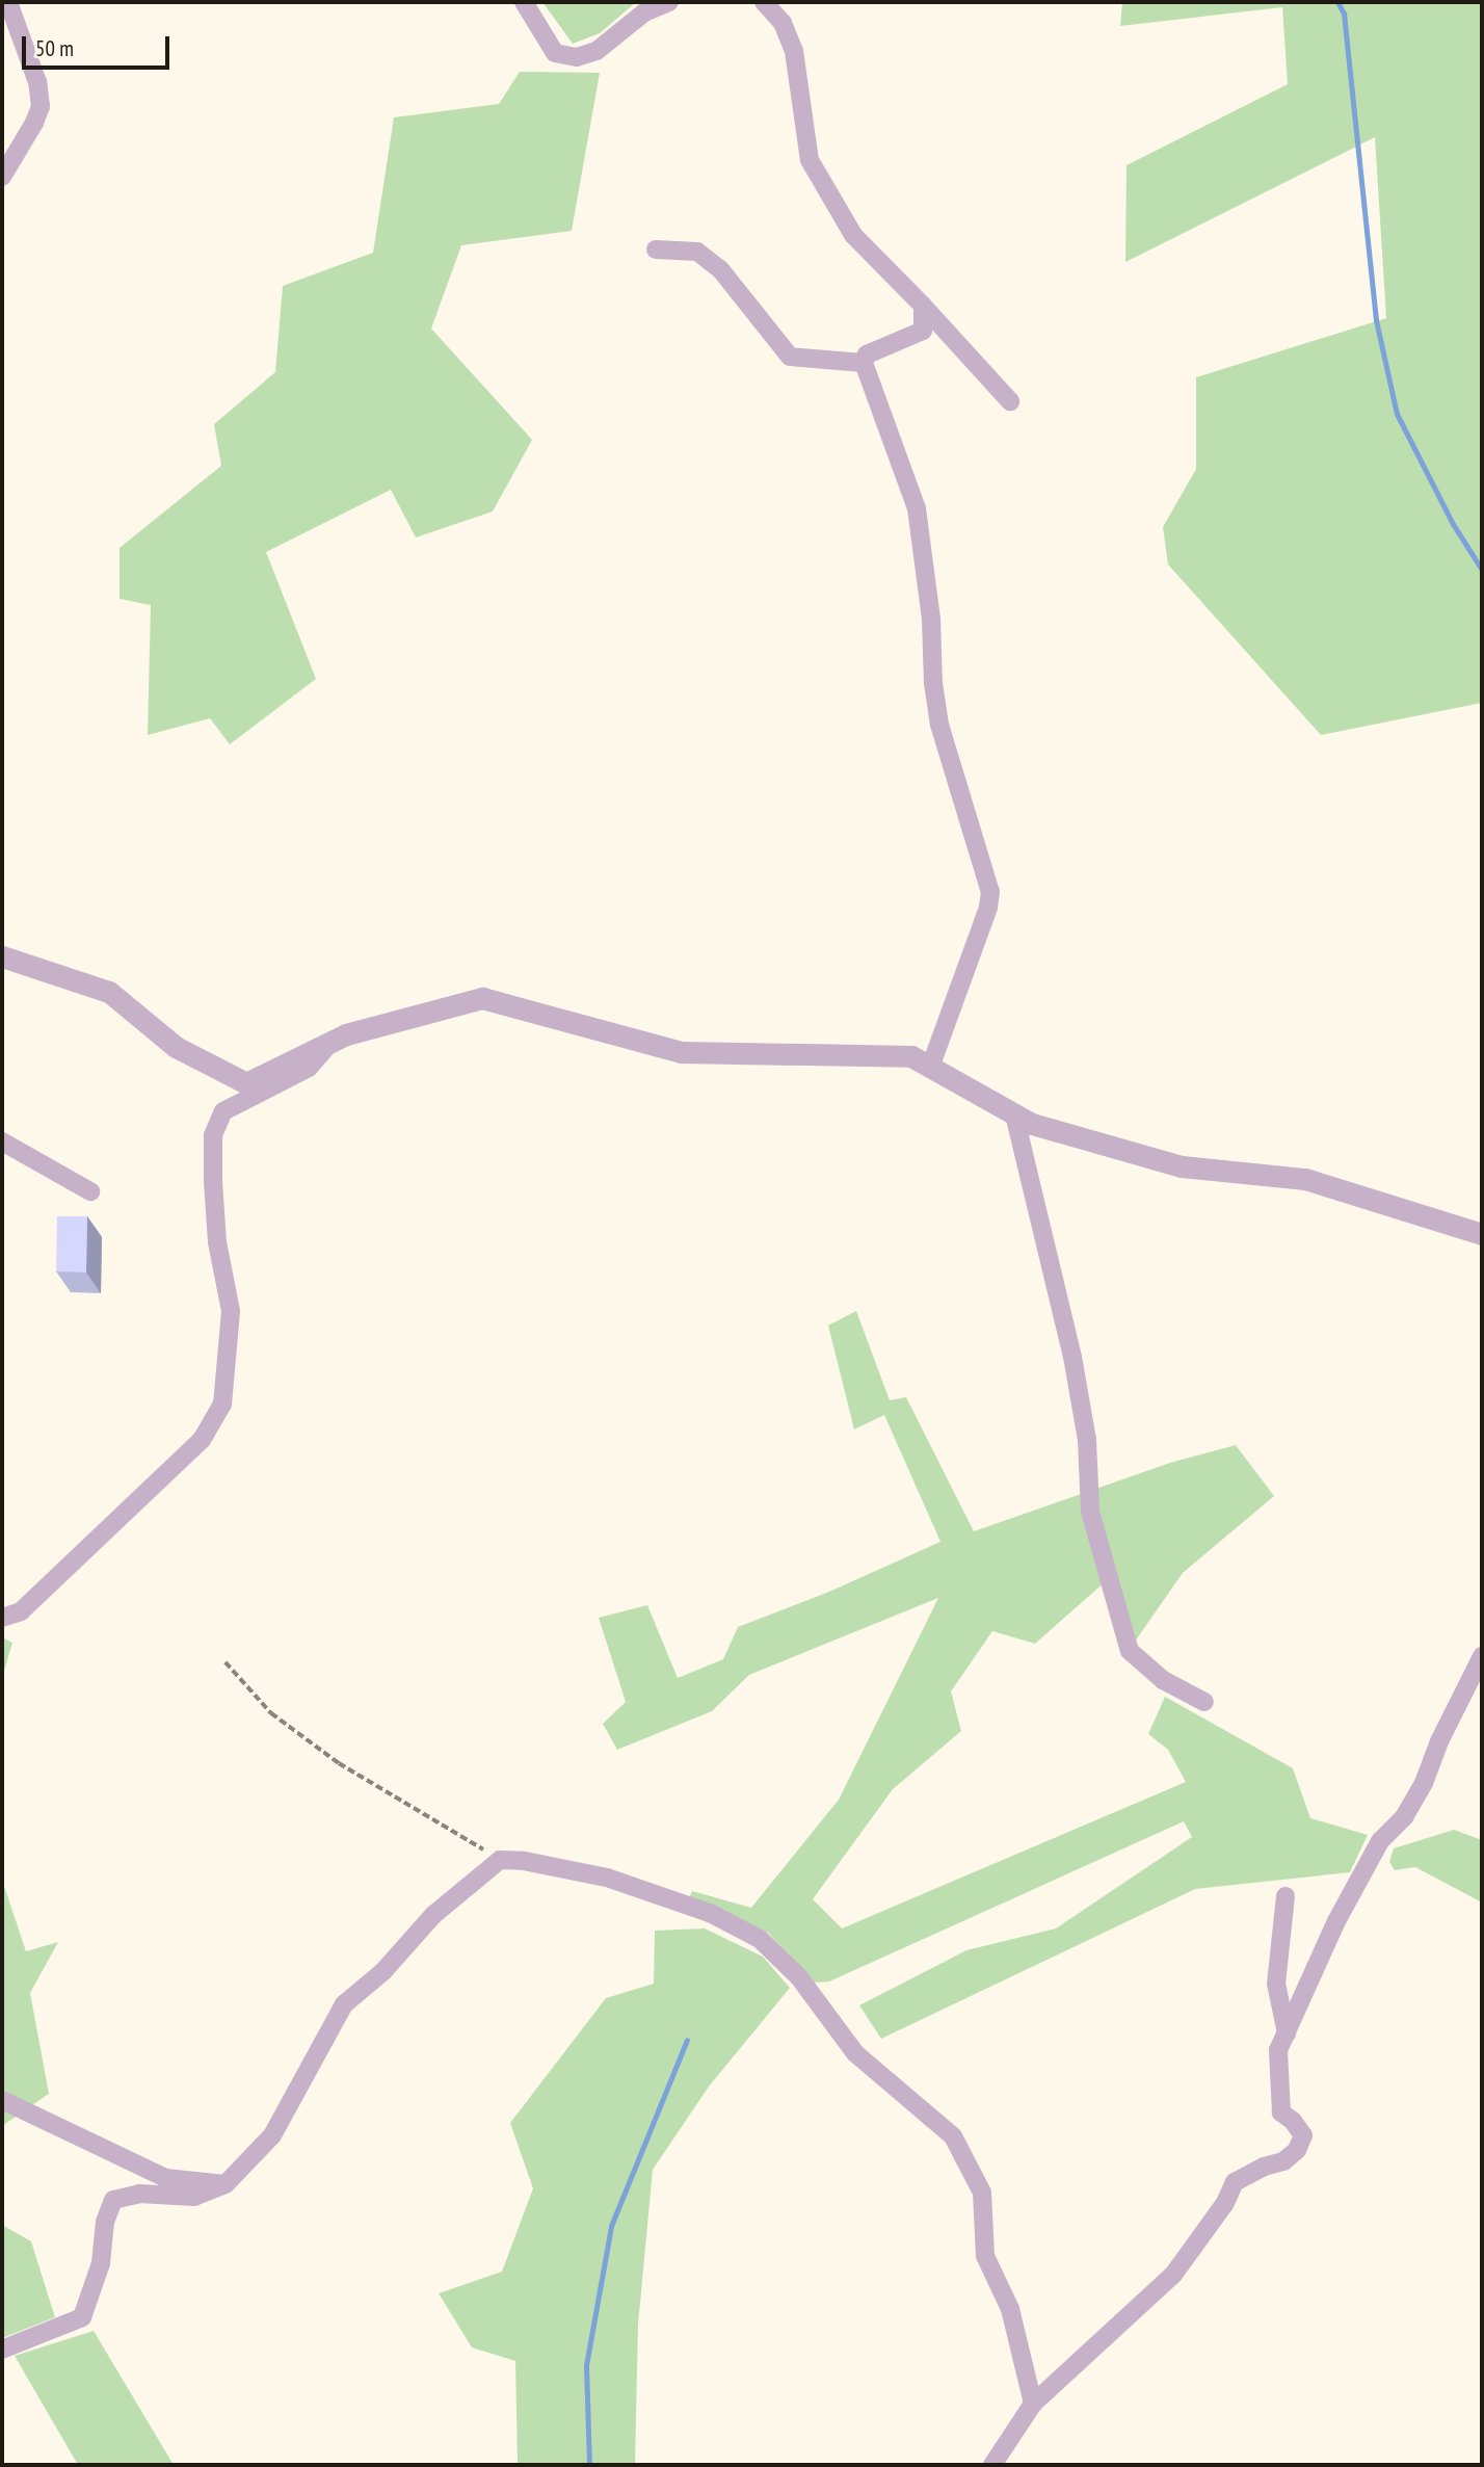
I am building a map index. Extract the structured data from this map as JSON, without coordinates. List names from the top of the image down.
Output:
{
  "scale_bar": "50 m"
}
